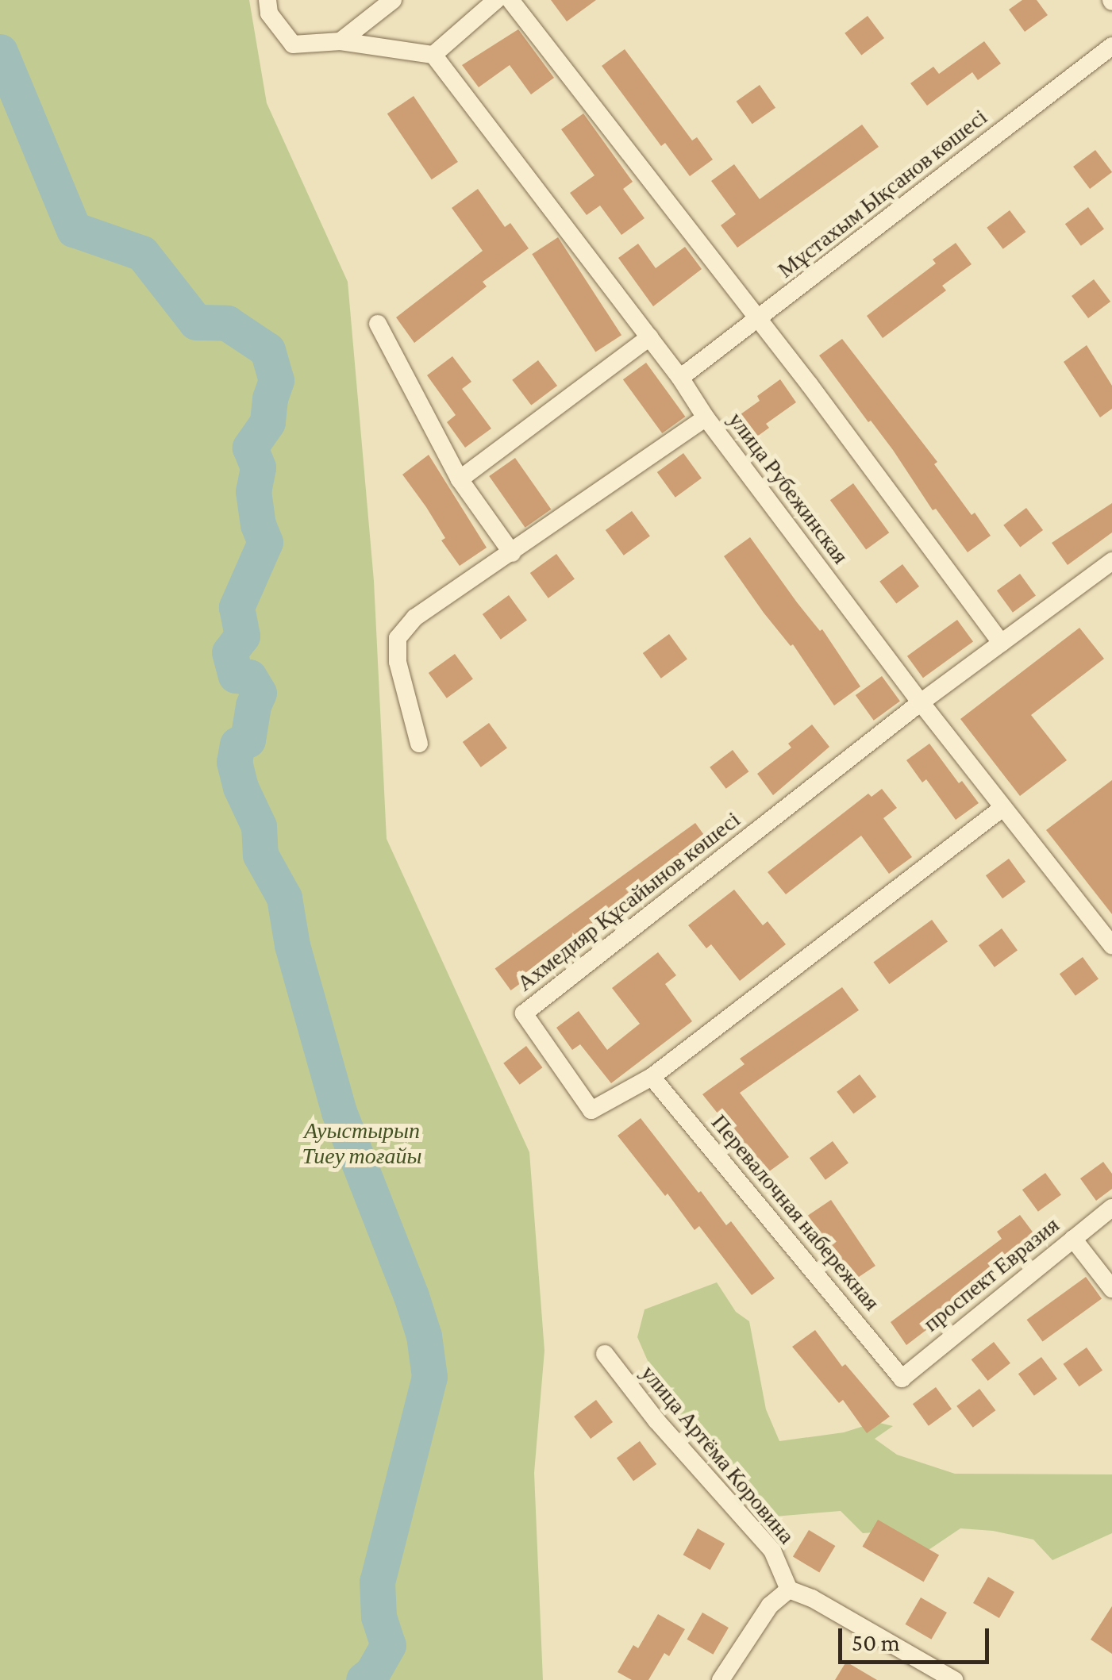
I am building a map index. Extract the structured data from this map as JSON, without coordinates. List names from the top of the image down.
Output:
{
  "streets": {
    "street": [
      "Мұстахым Ықсанов көшесі",
      "улица Рубежинская",
      "Ахмедияр Құсайынов көшесі",
      "Перевалочная набережная",
      "проспект Евразия",
      "улица Артёма Коровина"
    ]
  },
  "crossings": [
    ["Мұстахым Ықсанов көшесі", "улица Рубежинская"],
    ["улица Рубежинская", "Ахмедияр Құсайынов көшесі"],
    ["Ахмедияр Құсайынов көшесі", "Перевалочная набережная"],
    ["Перевалочная набережная", "проспект Евразия"]
  ],
  "parks": ["Ауыстырып Тиеу тоғайы"],
  "scale_bar": "50 m"
}
